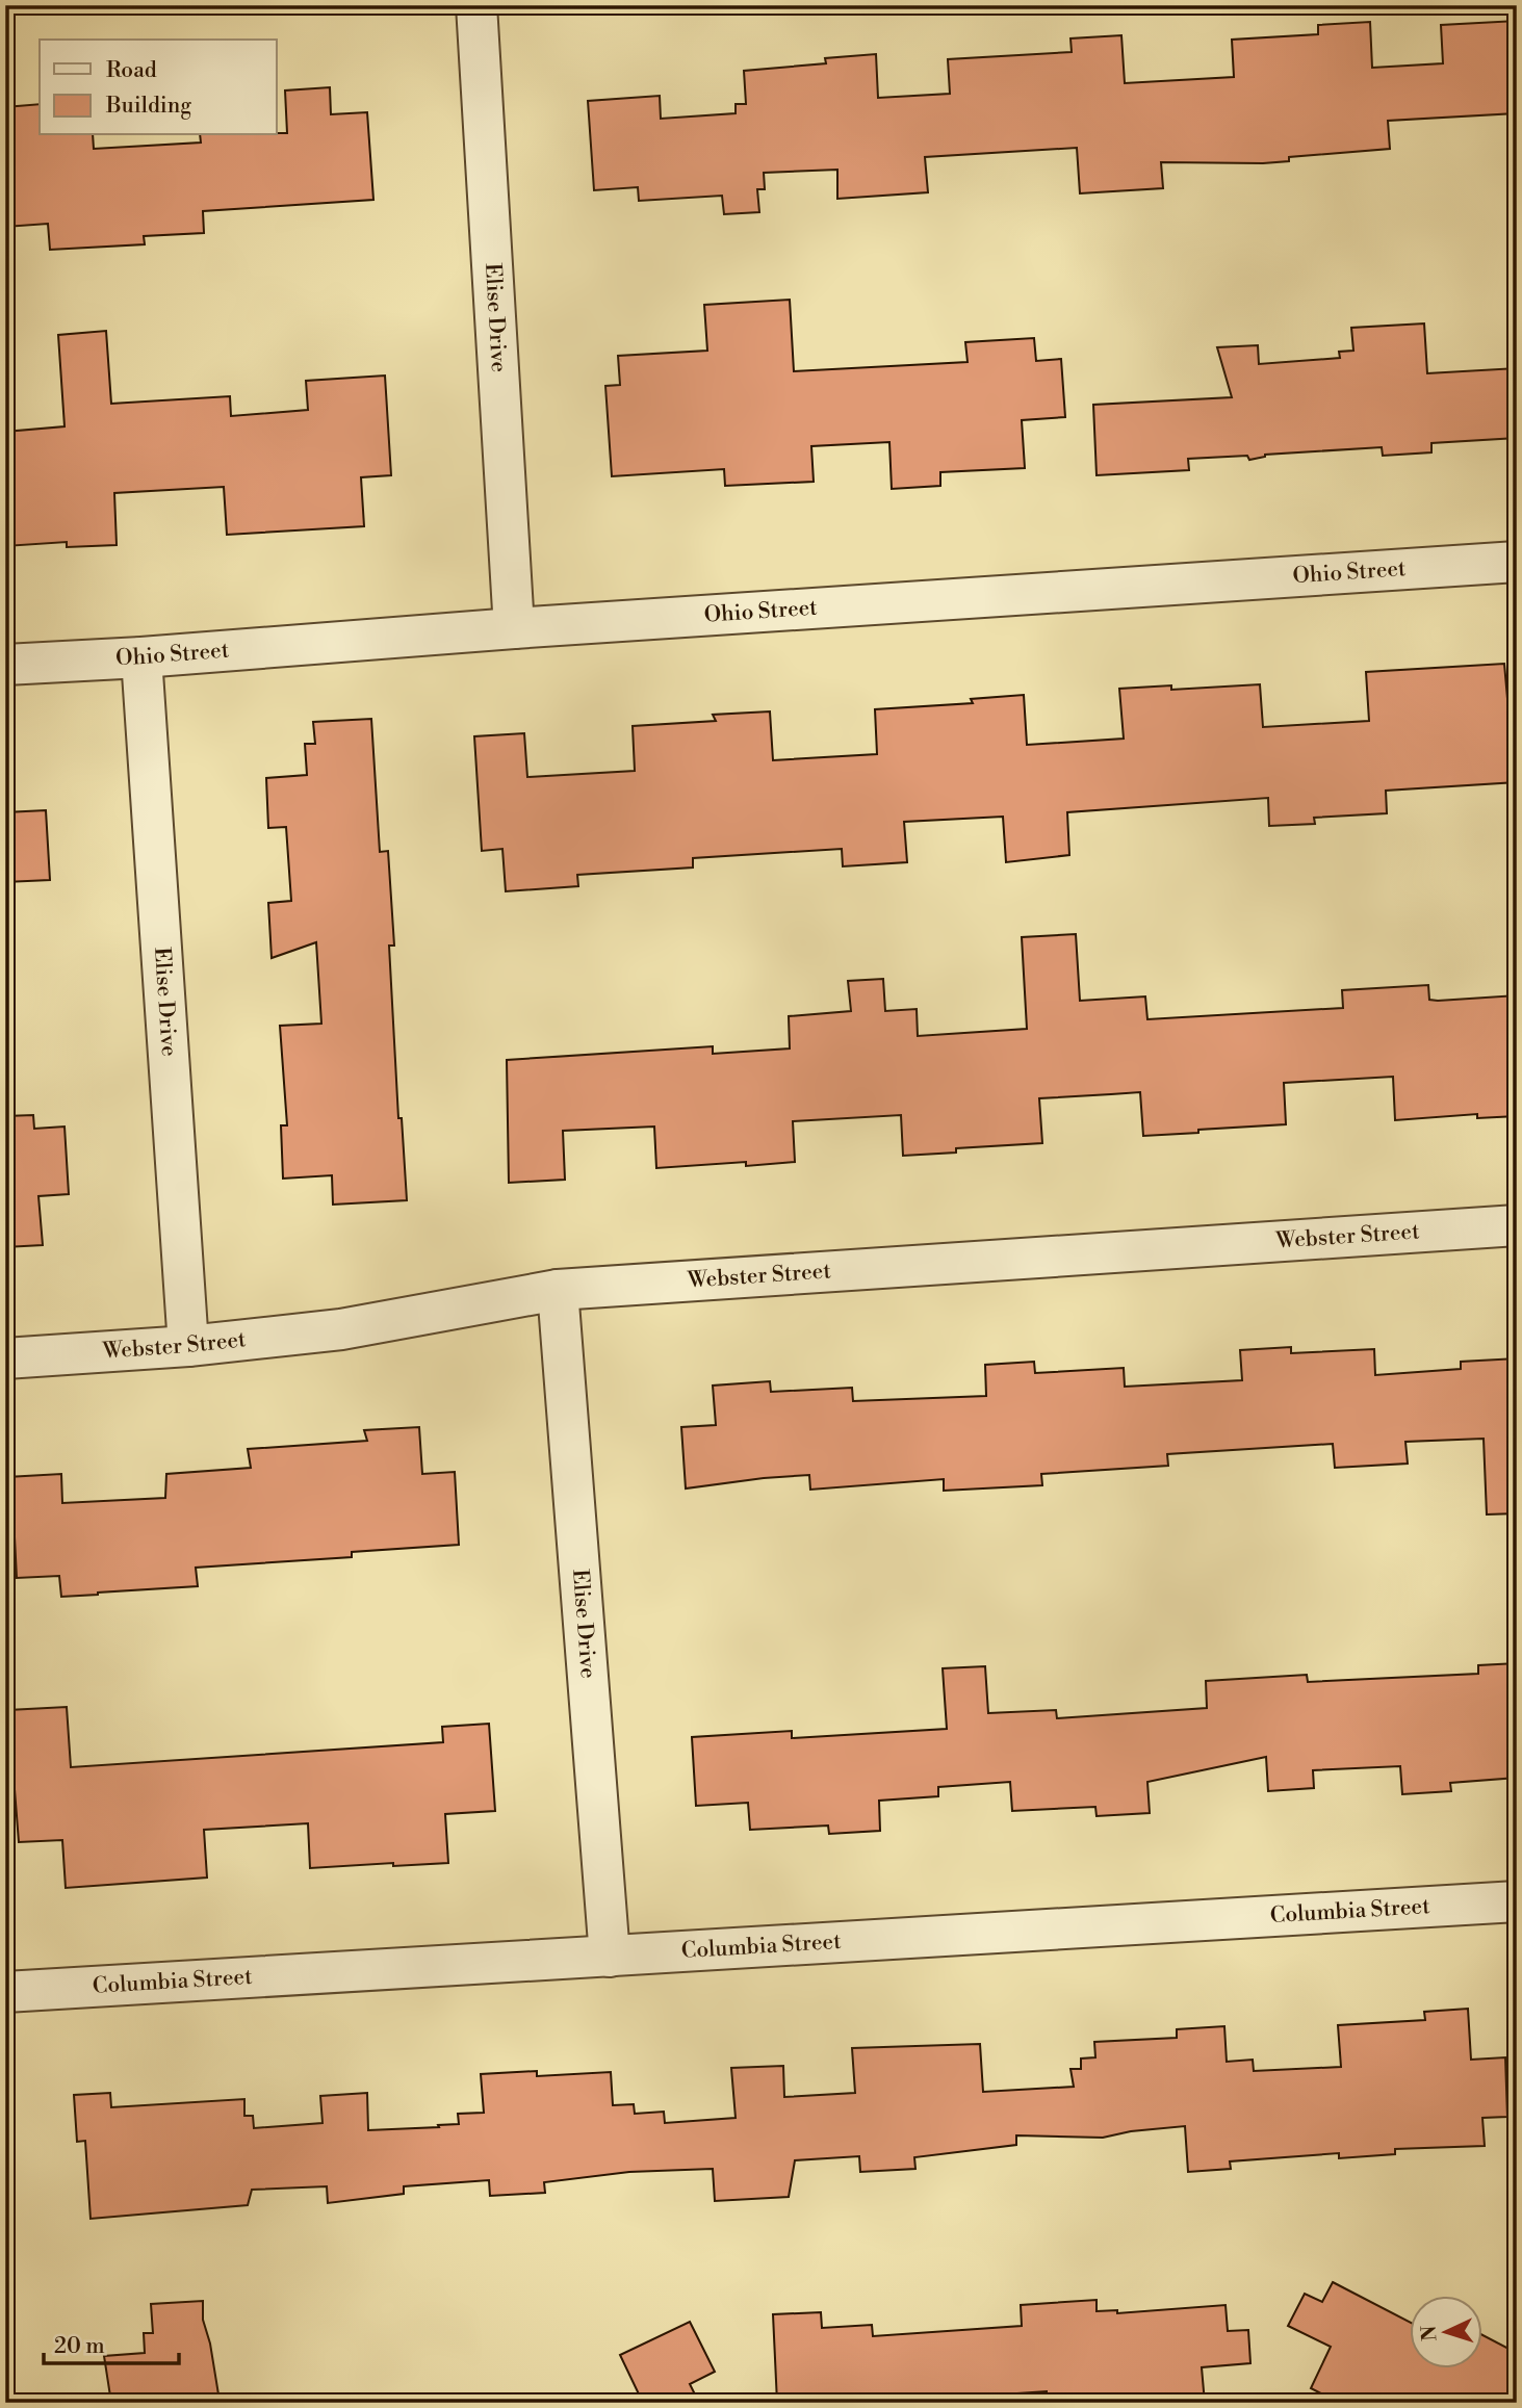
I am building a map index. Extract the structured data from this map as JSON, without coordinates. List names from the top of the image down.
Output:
{
  "streets": {
    "street": [
      "Elise Drive",
      "Ohio Street",
      "Webster Street",
      "Columbia Street"
    ]
  },
  "crossings": [
    ["Elise Drive", "Ohio Street"],
    ["Elise Drive", "Webster Street"],
    ["Elise Drive", "Columbia Street"]
  ],
  "legend": ["Road", "Building"],
  "scale_bar": "20 m",
  "north": "left"
}
